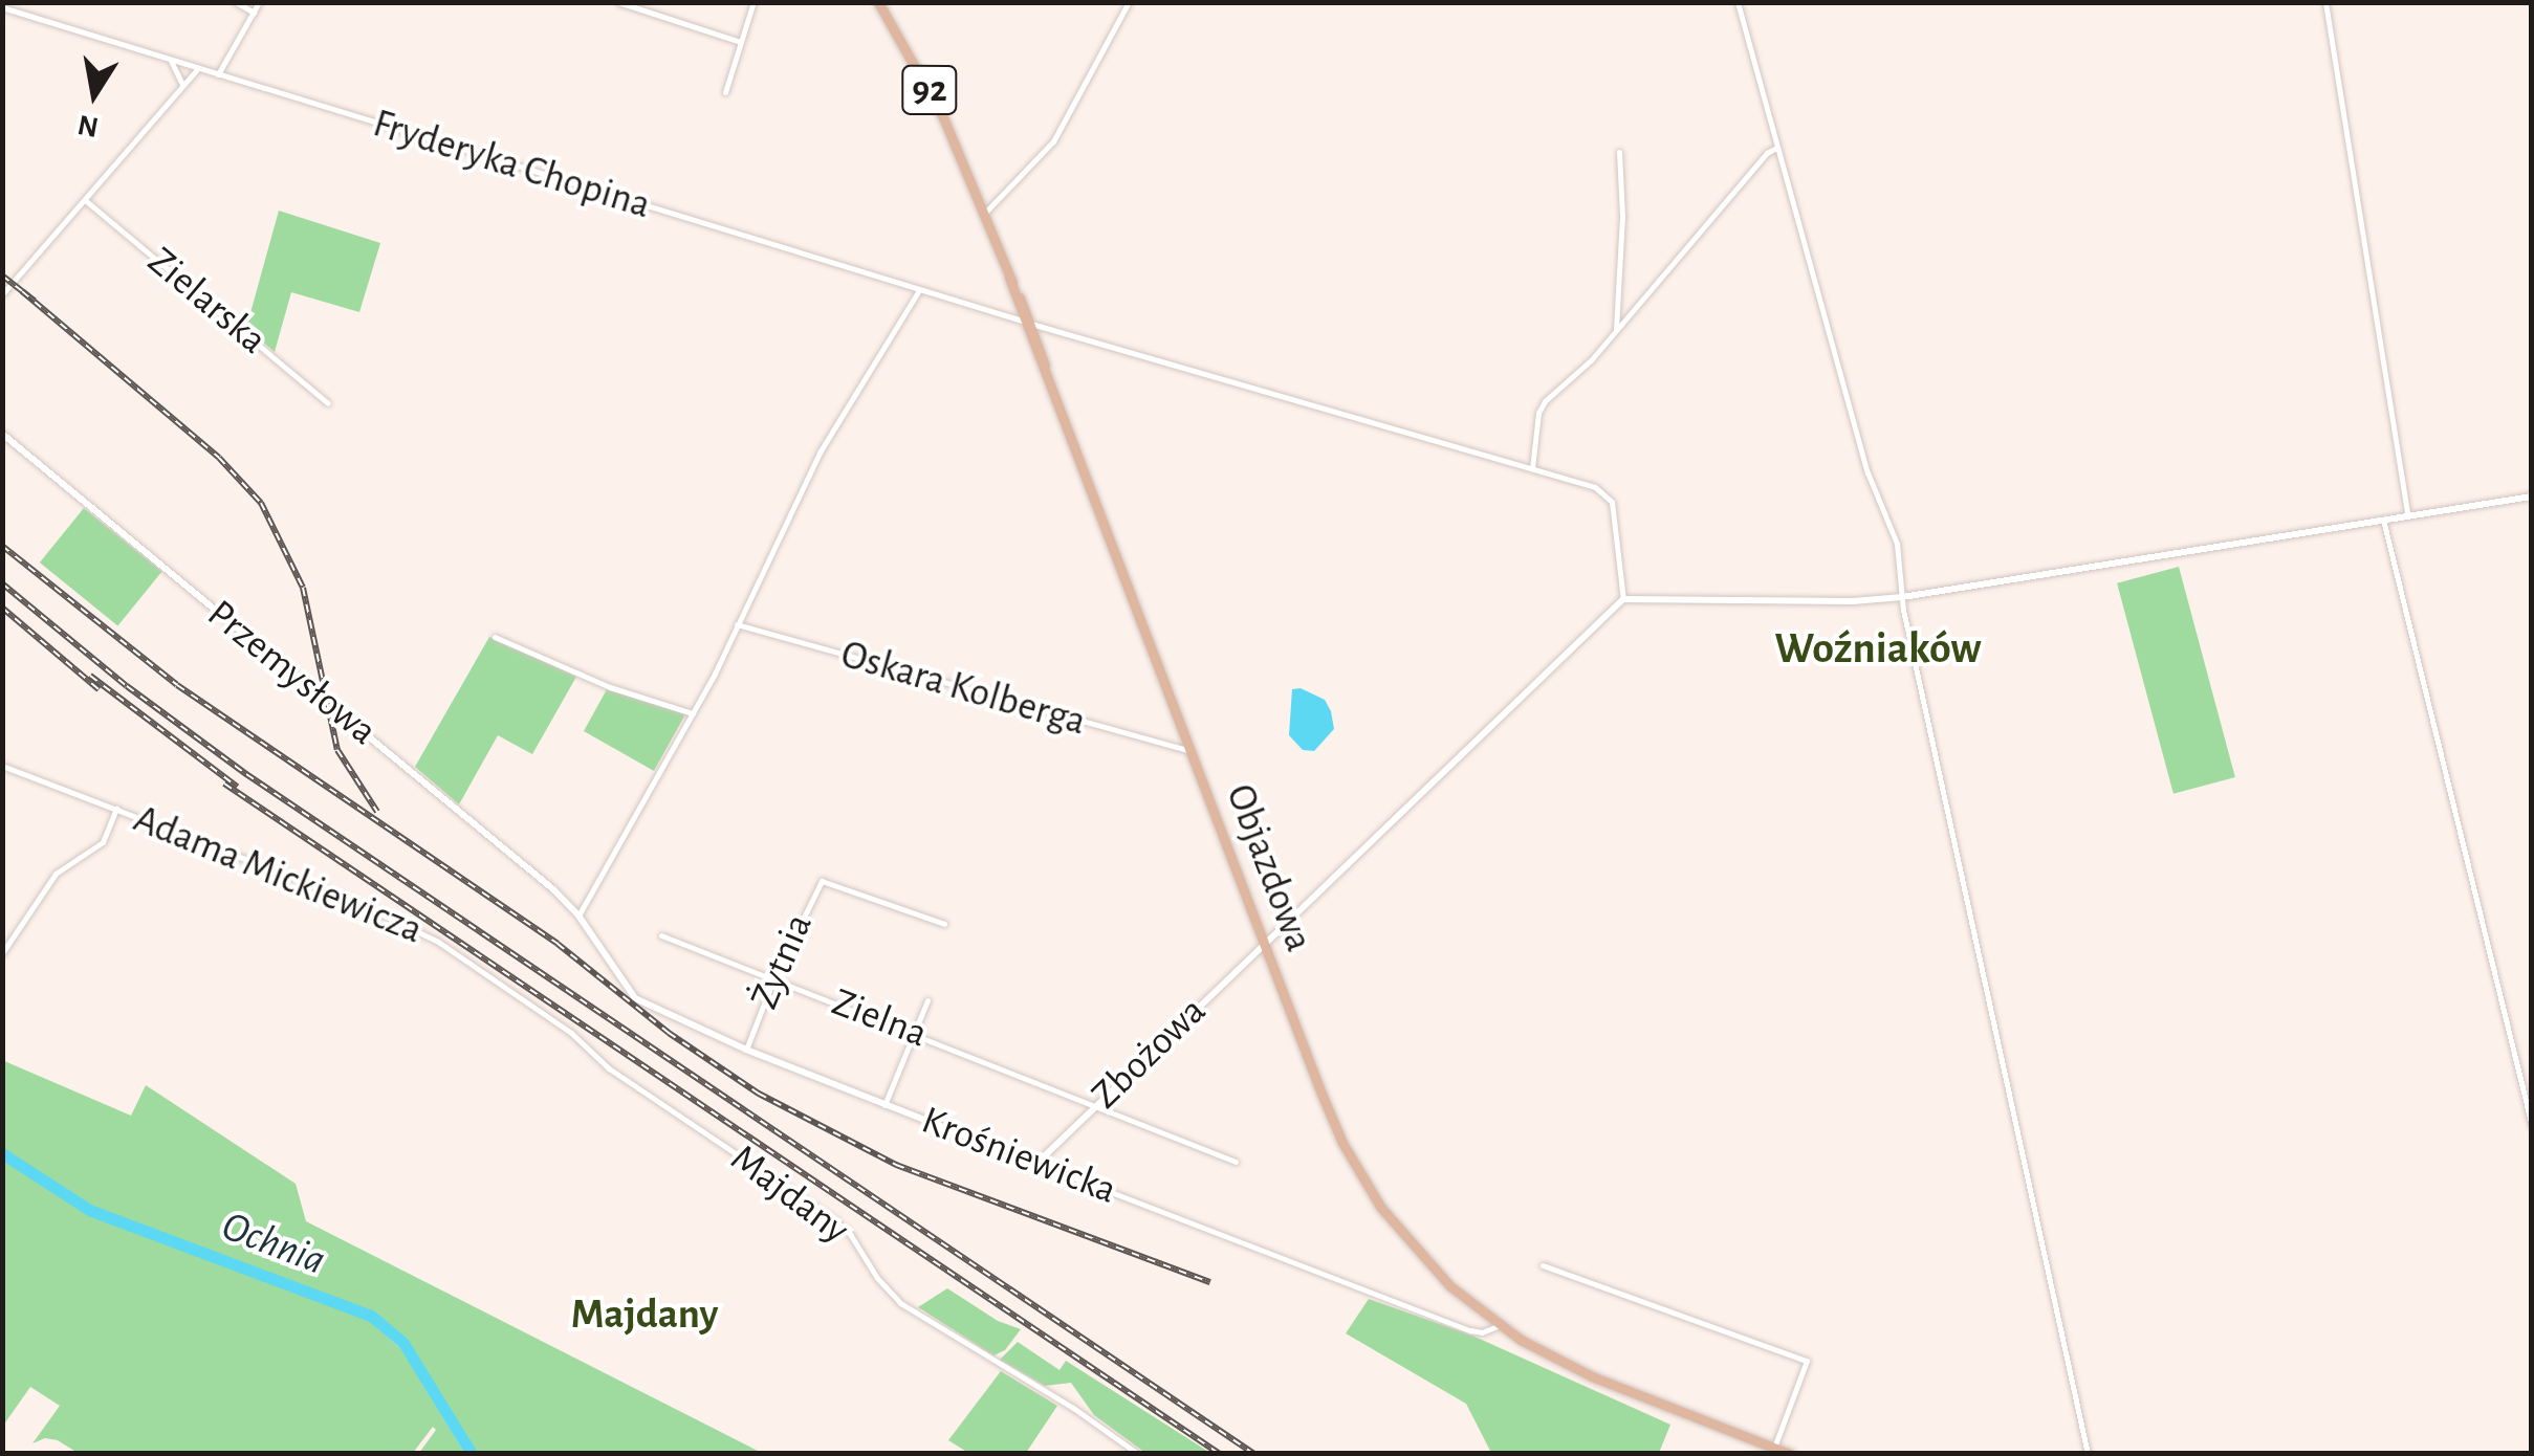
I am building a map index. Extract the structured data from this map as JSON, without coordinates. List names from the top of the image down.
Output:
{
  "streets": {
    "main road": ["92", "Objazdowa"],
    "street": [
      "Fryderyka Chopina",
      "Zielarska",
      "Przemysłowa",
      "Oskara Kolberga",
      "Adama Mickiewicza",
      "Żytnia",
      "Zielna",
      "Zbożowa",
      "Krośniewicka",
      "Majdany"
    ]
  },
  "crossings": [
    ["92", "Objazdowa"],
    ["92", "Krośniewicka"],
    ["Fryderyka Chopina", "Objazdowa"],
    ["Fryderyka Chopina", "Zbożowa"],
    ["Przemysłowa", "Krośniewicka"],
    ["Oskara Kolberga", "Objazdowa"],
    ["Objazdowa", "Zbożowa"],
    ["Objazdowa", "Krośniewicka"],
    ["Adama Mickiewicza", "Majdany"],
    ["Żytnia", "Zielna"],
    ["Żytnia", "Krośniewicka"],
    ["Zielna", "Zbożowa"],
    ["Zbożowa", "Krośniewicka"]
  ],
  "districts": ["Woźniaków", "Majdany"],
  "water": ["Ochnia"],
  "north": "bottom"
}
